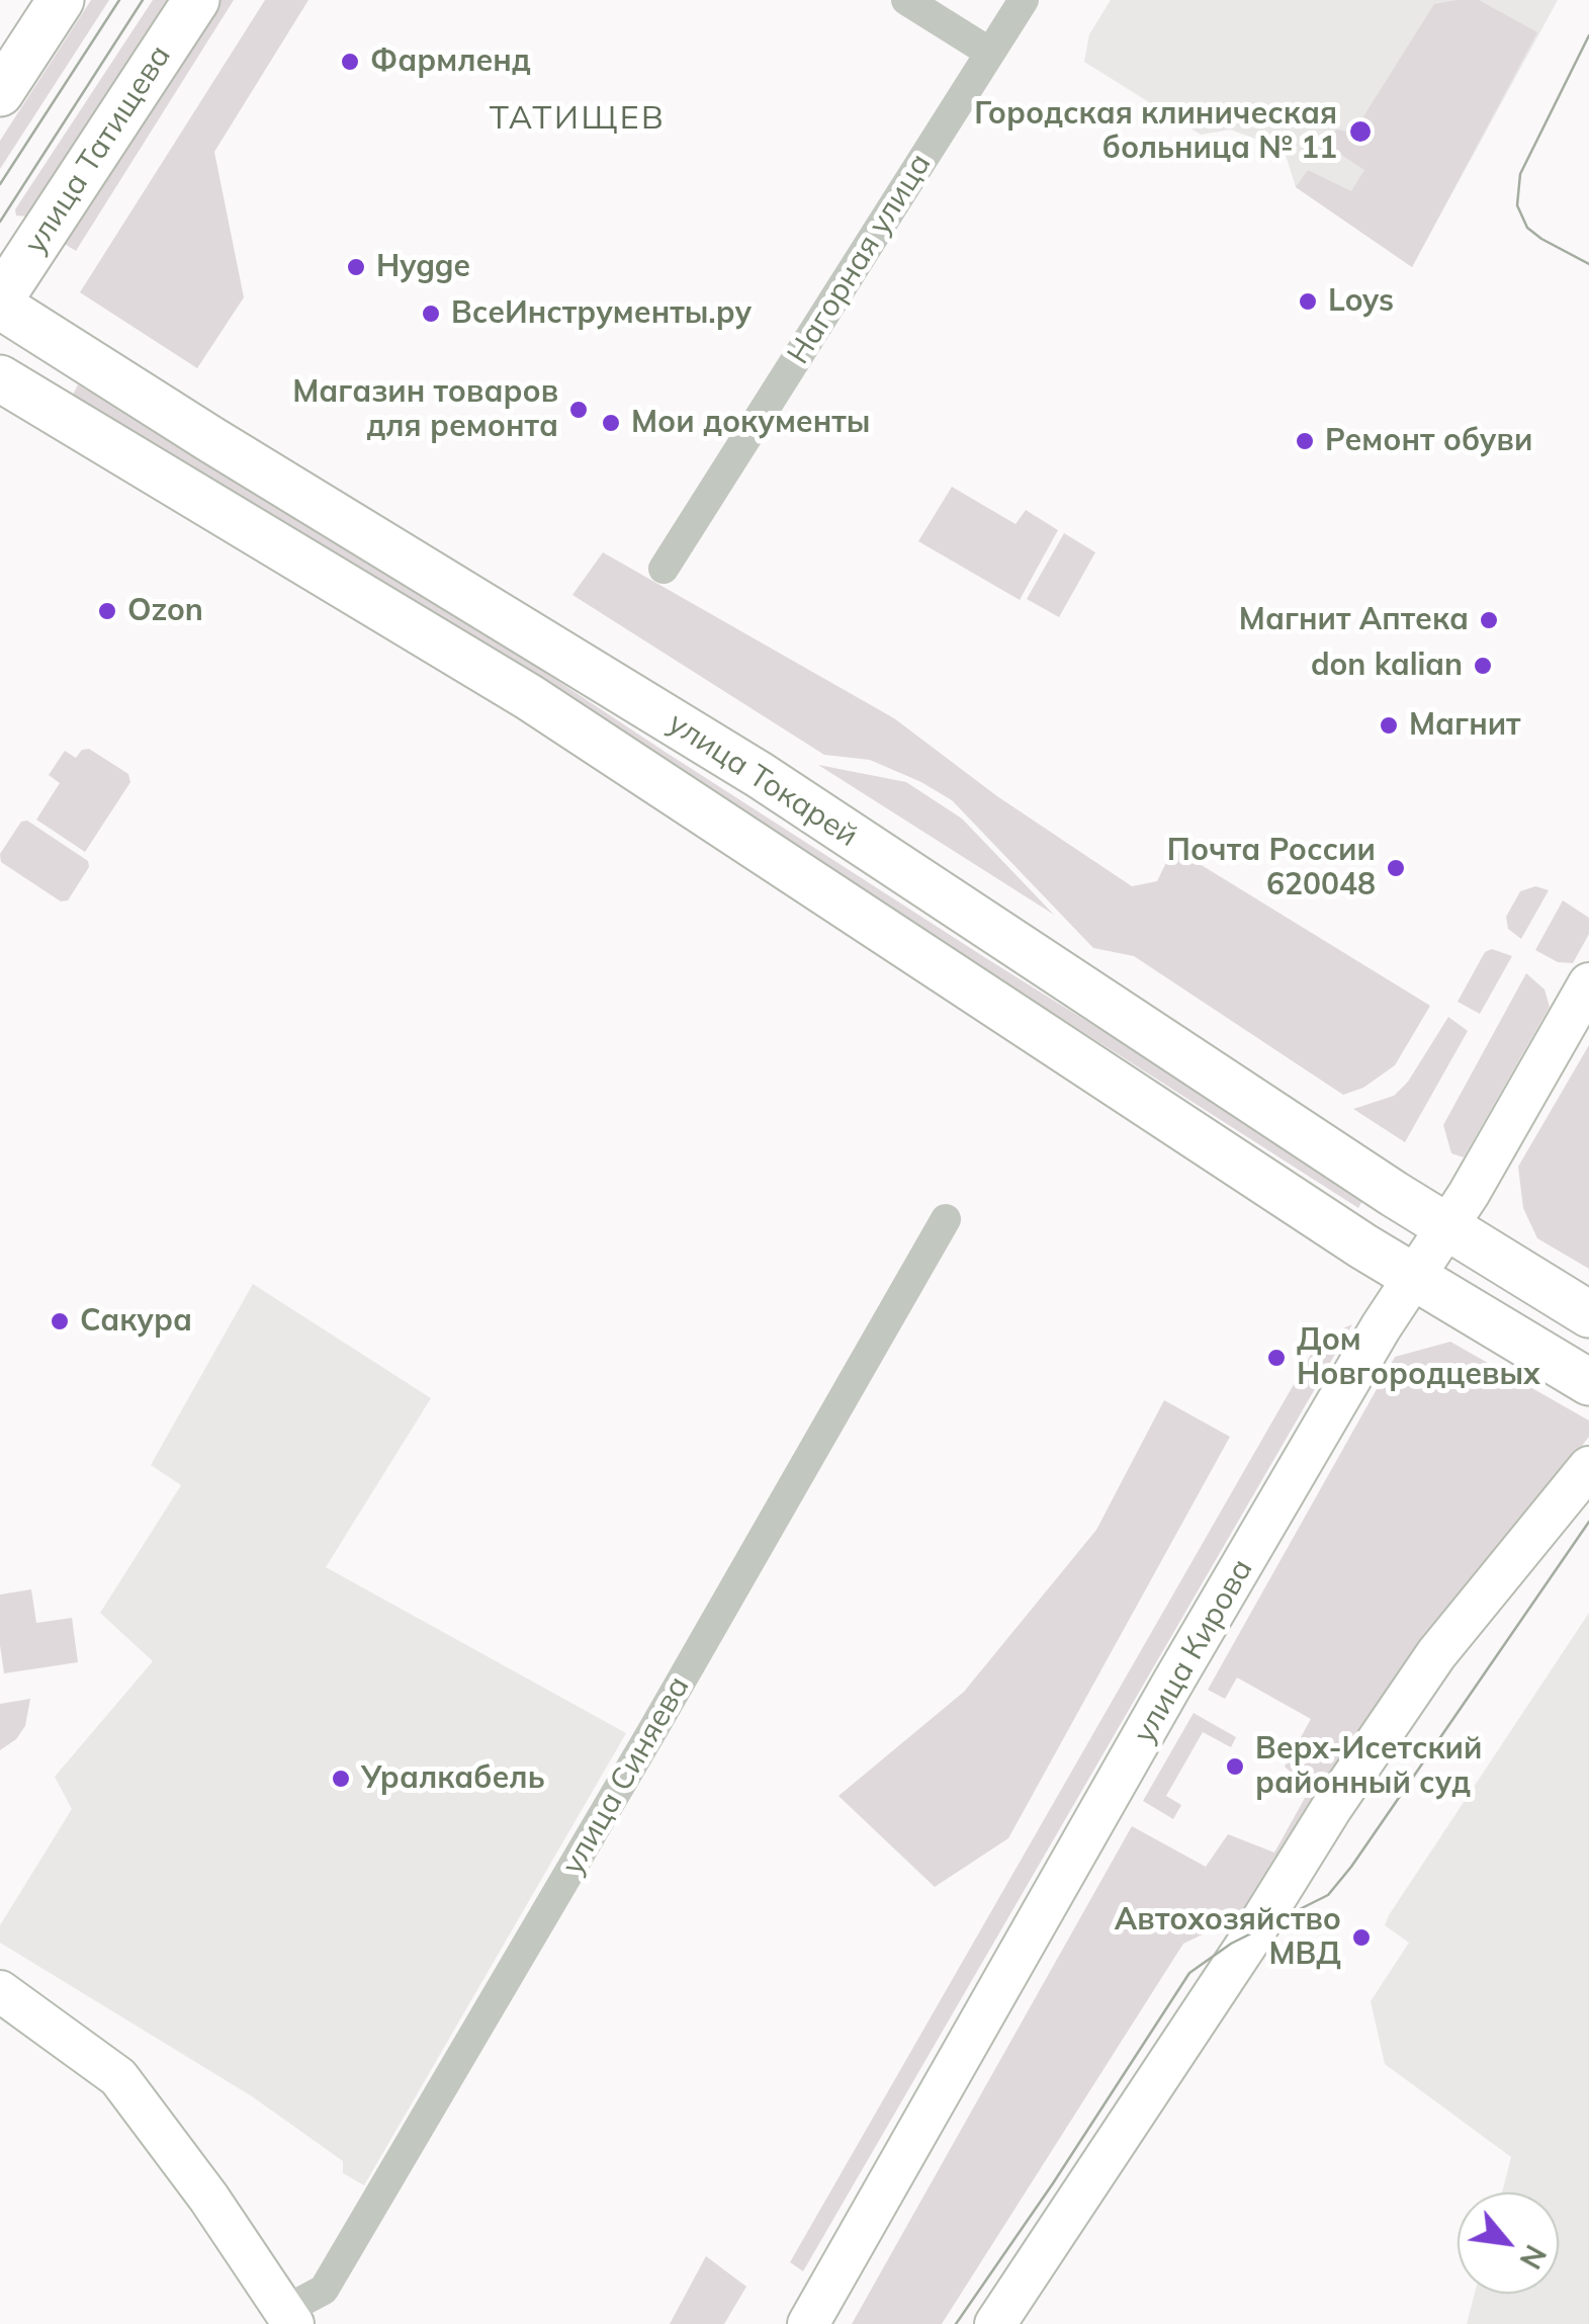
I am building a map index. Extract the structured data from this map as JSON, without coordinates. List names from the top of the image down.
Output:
{
  "streets": {
    "main road": ["улица Татищева", "улица Токарей", "улица Кирова"],
    "street": ["Нагорная улица", "улица Синяева"]
  },
  "crossings": [
    ["улица Татищева", "улица Токарей"],
    ["улица Токарей", "улица Кирова"]
  ],
  "districts": ["ТАТИЩЕВ"],
  "places": [
    "Фармленд",
    "Городская клиническая больница № 11",
    "Hygge",
    "Loys",
    "ВсеИнструменты.ру",
    "Магазин товаров для ремонта",
    "Мои документы",
    "Ремонт обуви",
    "Ozon",
    "Магнит Аптека",
    "don kalian",
    "Магнит",
    "Почта России 620048",
    "Сакура",
    "Дом Новгородцевых",
    "Верх-Исетский районный суд",
    "Уралкабель",
    "Автохозяйство МВД"
  ],
  "north": "bottom right"
}
